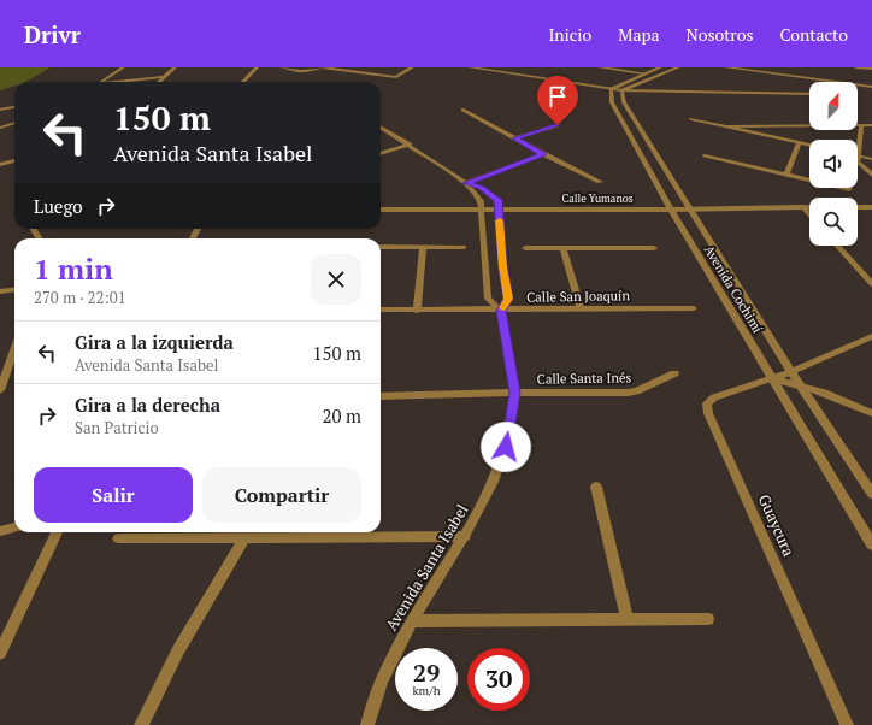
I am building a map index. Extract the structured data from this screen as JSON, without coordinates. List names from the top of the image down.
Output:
{
  "streets": {
    "street": [
      "Calle Yumanos",
      "Avenida Cochimí",
      "Calle San Joaquín",
      "Calle Santa Inés",
      "Guaycura",
      "Avenida Santa Isabel"
    ]
  },
  "crossings": [
    ["Calle Yumanos", "Avenida Cochimí"],
    ["Calle Yumanos", "Avenida Santa Isabel"],
    ["Avenida Cochimí", "Guaycura"],
    ["Calle San Joaquín", "Avenida Santa Isabel"],
    ["Calle Santa Inés", "Avenida Santa Isabel"]
  ],
  "north": "top",
  "page": {
    "header": "Drivr",
    "nav": [
      "Inicio",
      "Mapa",
      "Nosotros",
      "Contacto"
    ],
    "turn": ["150 m", "Avenida Santa Isabel"],
    "then": "Luego",
    "heading": ["1 min", "270 m · 22:01"],
    "list": [
      {
        "name": "Gira a la izquierda",
        "note": "Avenida Santa Isabel",
        "value": "150 m"
      },
      {
        "name": "Gira a la derecha",
        "note": "San Patricio",
        "value": "20 m"
      }
    ],
    "buttons": ["Salir", "Compartir"],
    "speed": "29 km/h",
    "limit": "30"
  }
}
